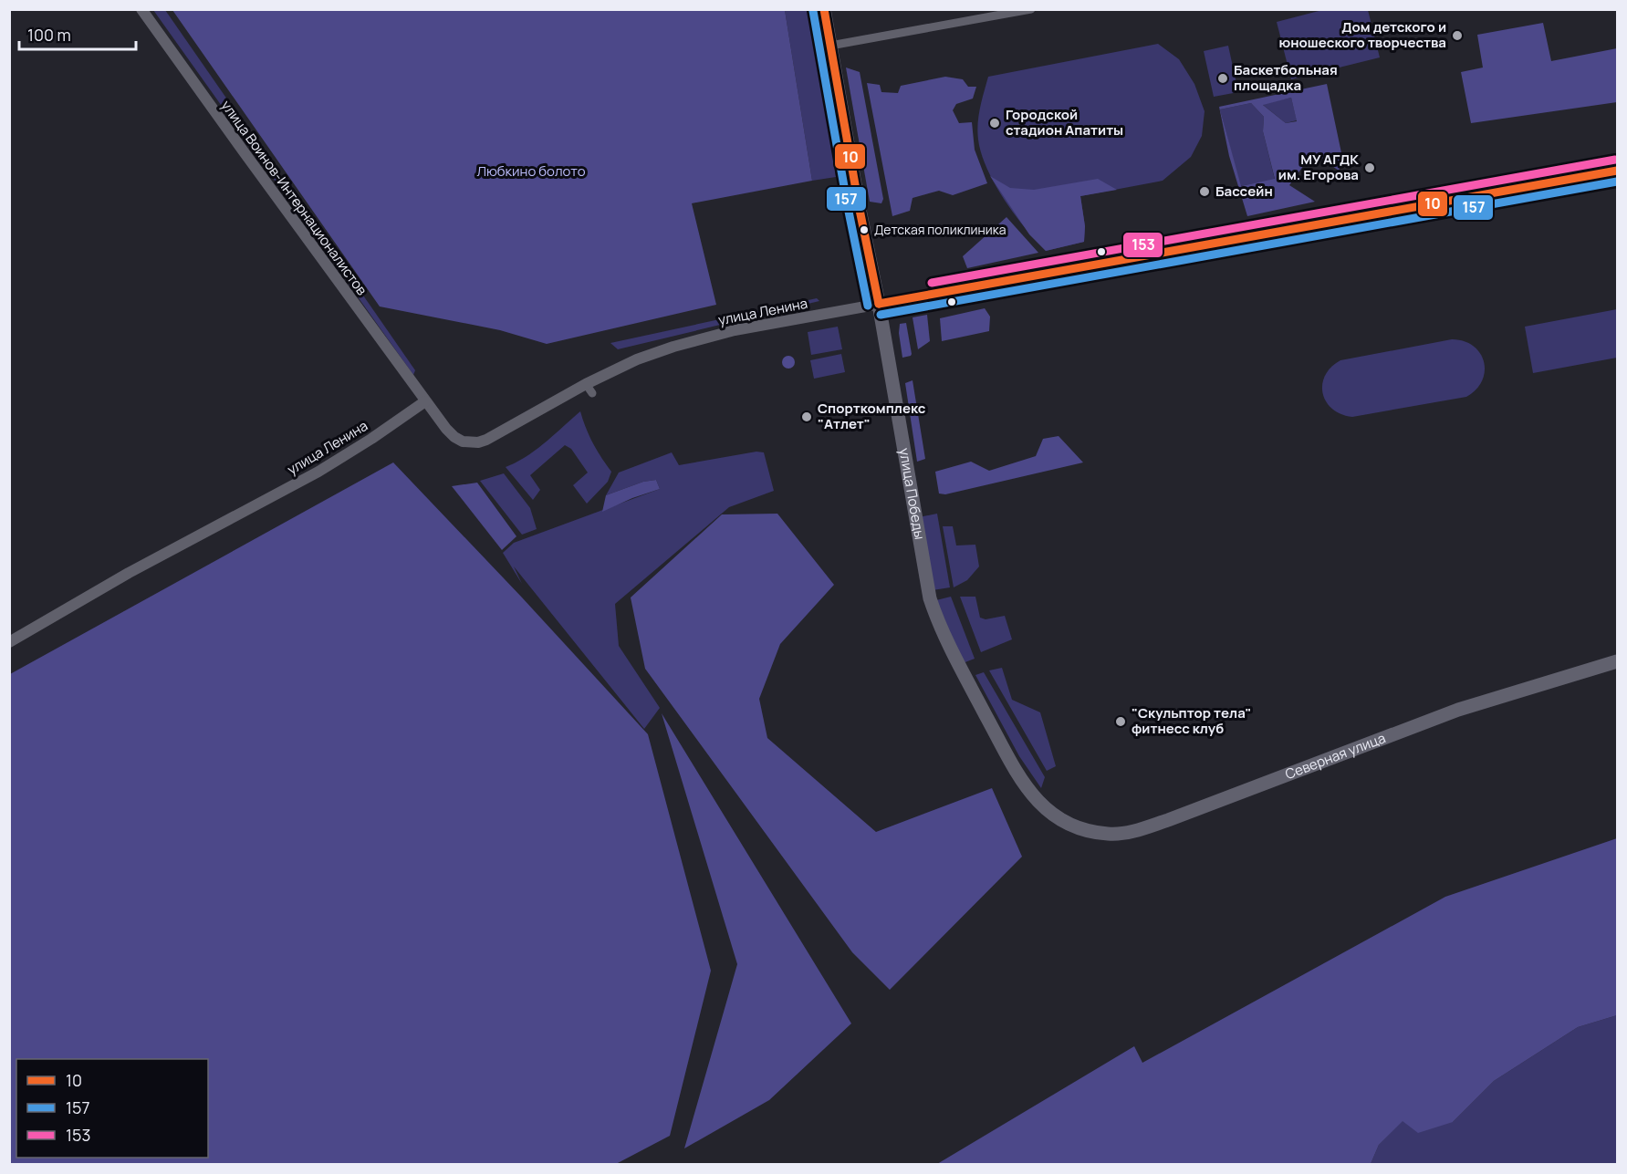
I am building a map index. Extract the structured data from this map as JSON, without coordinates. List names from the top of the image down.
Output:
{
  "streets": {
    "main road": ["улица Победы", "Северная улица"],
    "street": ["улица Воинов-Интернационалистов", "улица Ленина"]
  },
  "crossings": [
    ["улица Воинов-Интернационалистов", "улица Ленина"],
    ["улица Ленина", "улица Победы"],
    ["улица Победы", "Северная улица"]
  ],
  "parks": ["Любкино болото"],
  "places": [
    "Дом детского и юношеского творчества",
    "Баскетбольная площадка",
    "Городской стадион Апатиты",
    "МУ АГДК им. Егорова",
    "Бассейн",
    "Детская поликлиника",
    "Спорткомплекс \"Атлет\"",
    "\"Скульптор тела\" фитнесс клуб"
  ],
  "lines": ["transit line 10", "transit line 157", "transit line 153"],
  "legend": ["10", "157", "153"],
  "scale_bar": "100 m"
}
